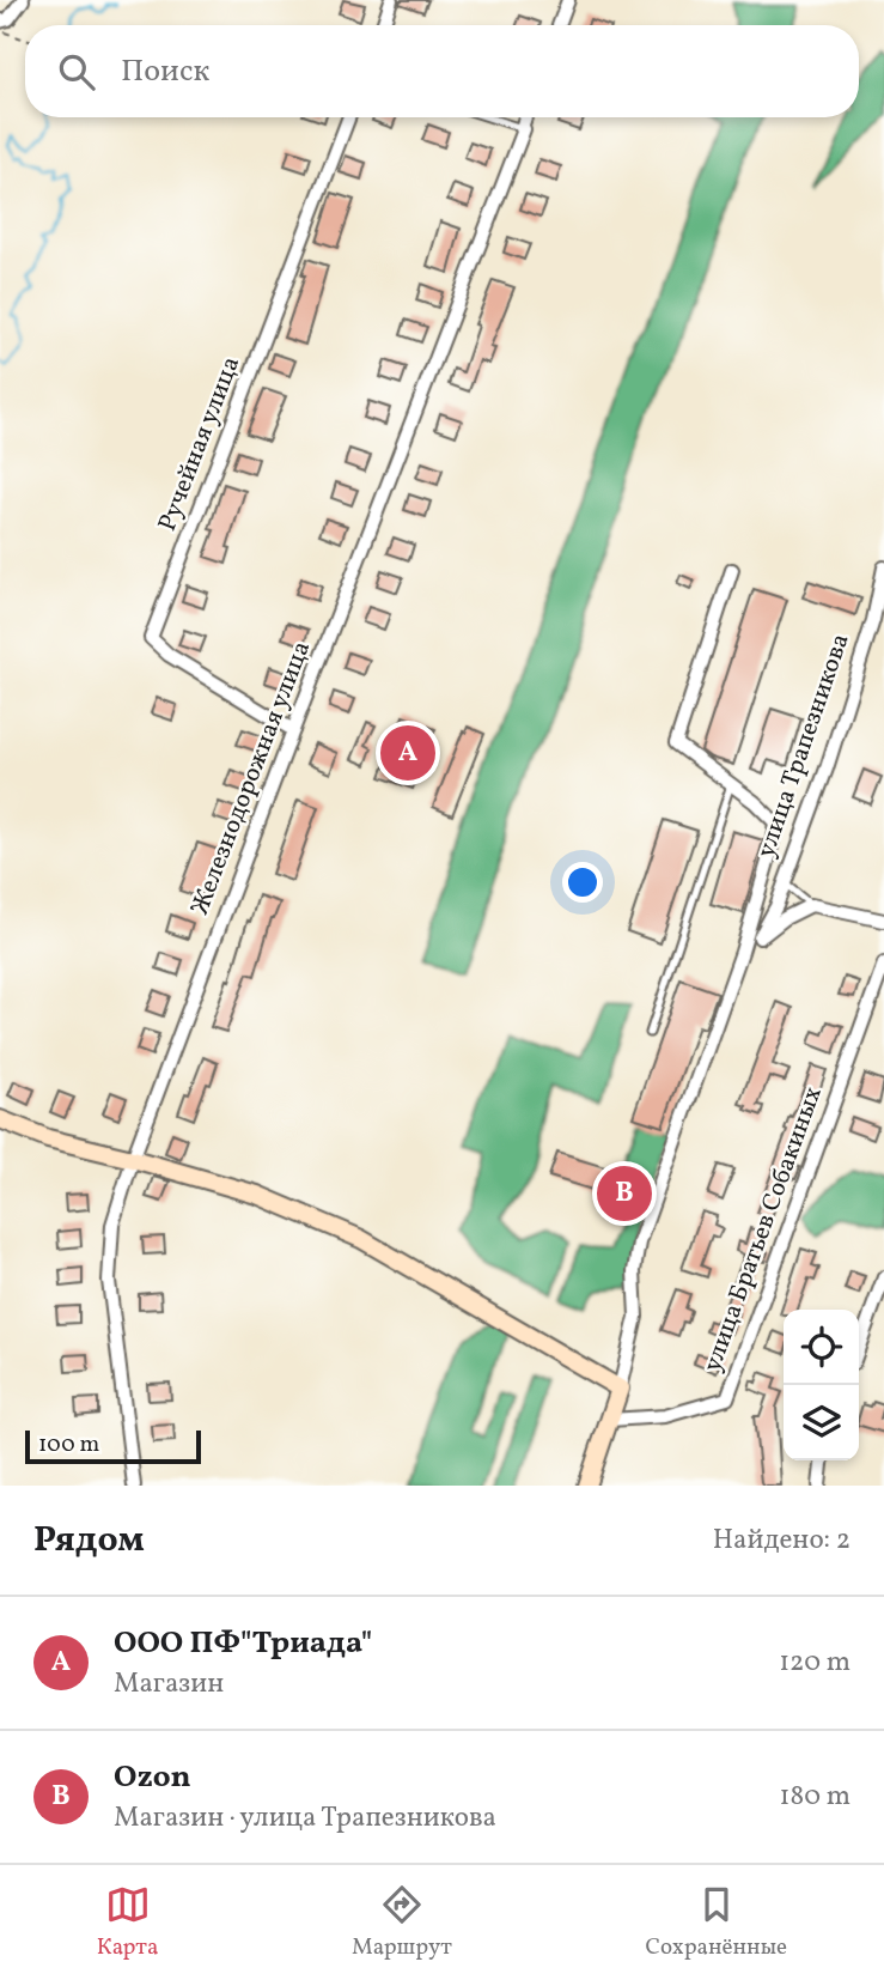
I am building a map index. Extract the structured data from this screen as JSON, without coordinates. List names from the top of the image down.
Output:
{
  "streets": {
    "street": [
      "Ручейная улица",
      "улица Трапезникова",
      "Железнодорожная улица",
      "улица Братьев Собакиных"
    ]
  },
  "crossings": [
    ["Ручейная улица", "Железнодорожная улица"]
  ],
  "scale_bar": "100 m",
  "page": {
    "search": "Поиск",
    "pins": ["A", "B"],
    "scale": "100 m",
    "heading": ["Рядом", "Найдено: 2"],
    "list": [
      {
        "mark": "A",
        "name": "ООО ПФ\"Триада\"",
        "note": "Магазин",
        "value": "120 m"
      },
      {
        "mark": "B",
        "name": "Ozon",
        "note": "Магазин · улица Трапезникова",
        "value": "180 m"
      }
    ],
    "nav": ["Карта", "Маршрут", "Сохранённые"]
  }
}
